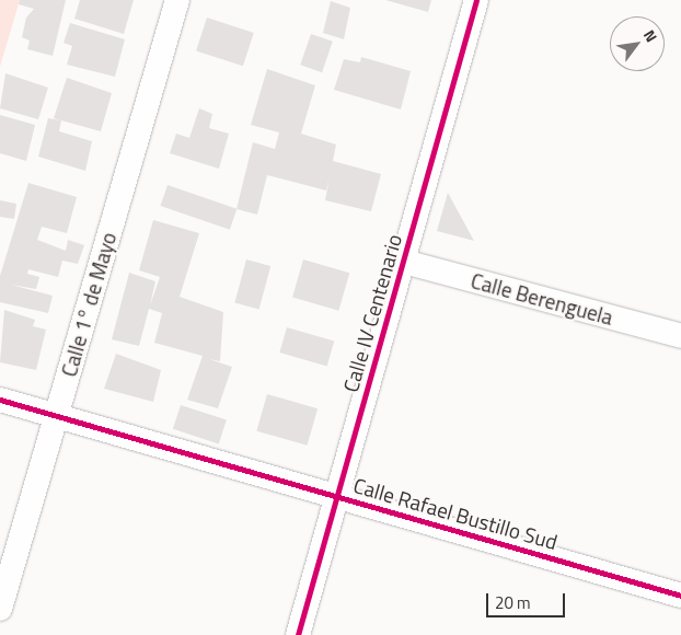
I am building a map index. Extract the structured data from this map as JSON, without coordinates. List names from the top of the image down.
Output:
{
  "streets": {
    "street": [
      "Calle Berenguela",
      "Calle 1° de Mayo",
      "Calle IV Centenario",
      "Calle Rafael Bustillo Sud"
    ]
  },
  "crossings": [
    ["Calle Berenguela", "Calle IV Centenario"],
    ["Calle 1° de Mayo", "Calle Rafael Bustillo Sud"],
    ["Calle IV Centenario", "Calle Rafael Bustillo Sud"]
  ],
  "scale_bar": "20 m",
  "north": "top right"
}
